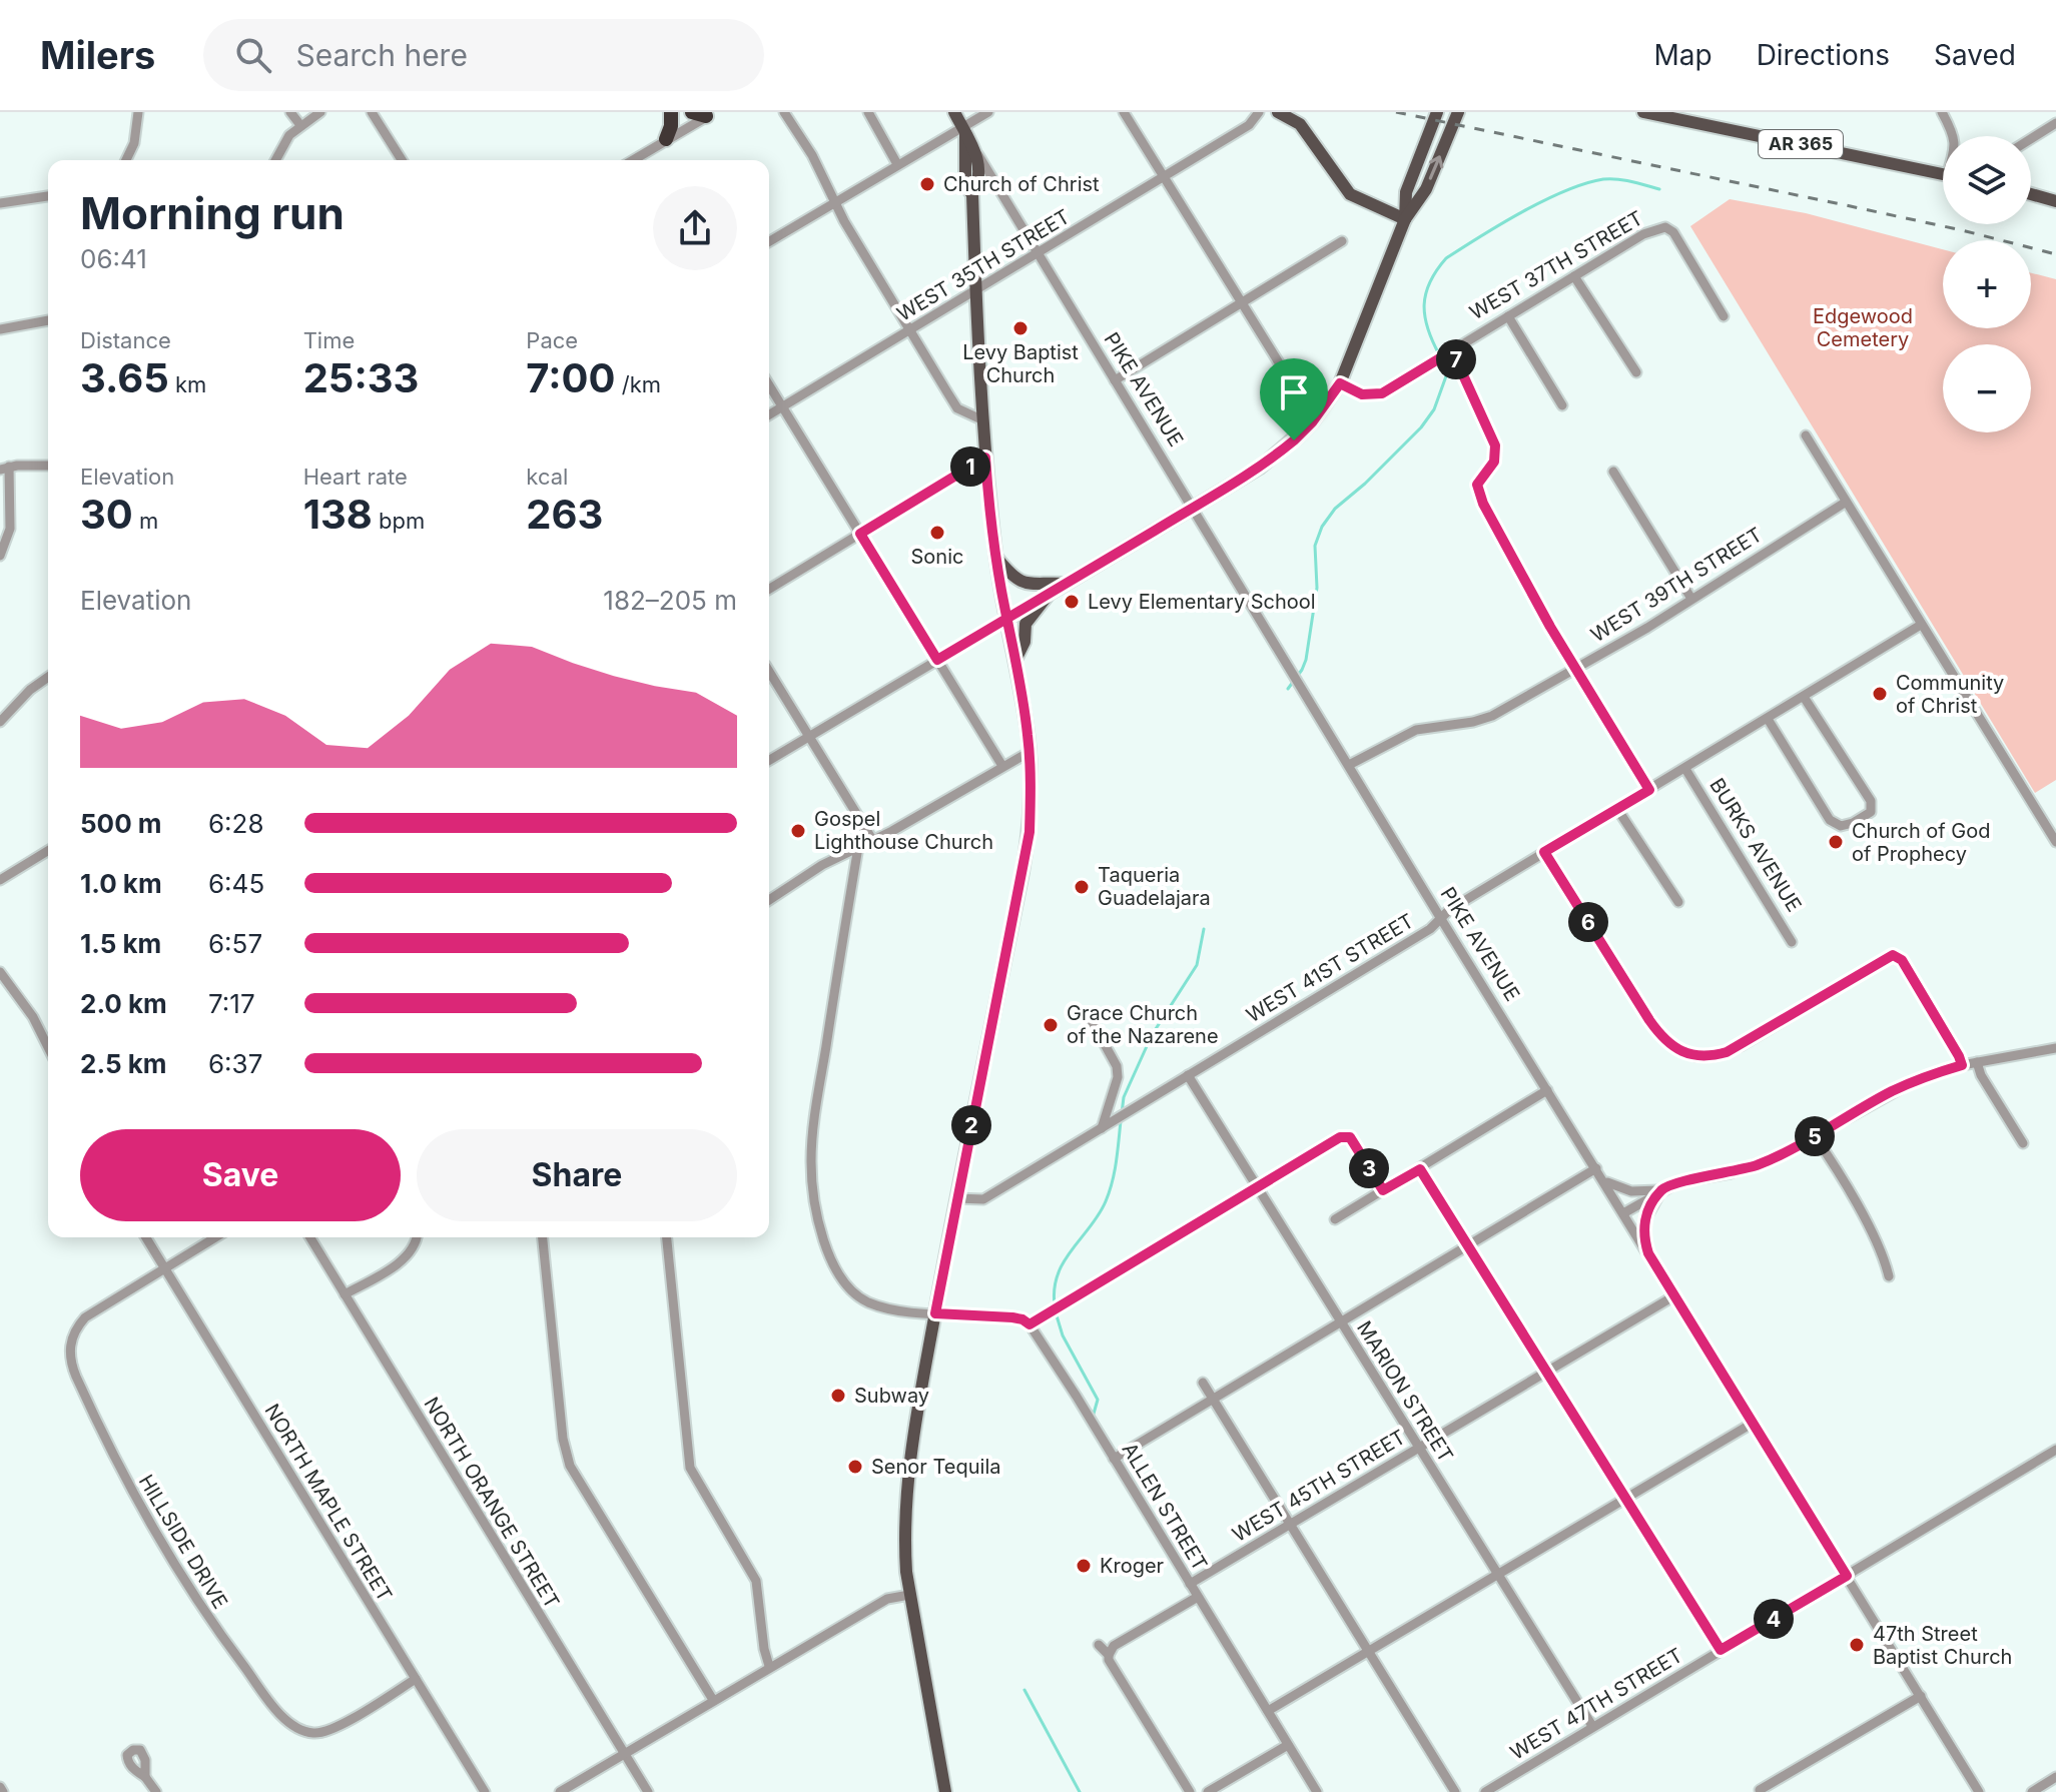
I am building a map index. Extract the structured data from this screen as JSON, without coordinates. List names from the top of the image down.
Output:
{
  "streets": {
    "main road": ["AR 365", "PIKE AVENUE"],
    "street": [
      "WEST 35TH STREET",
      "WEST 37TH STREET",
      "WEST 39TH STREET",
      "BURKS AVENUE",
      "WEST 41ST STREET",
      "MARION STREET",
      "WEST 45TH STREET",
      "NORTH MAPLE STREET",
      "NORTH ORANGE STREET",
      "ALLEN STREET",
      "HILLSIDE DRIVE",
      "WEST 47TH STREET"
    ]
  },
  "crossings": [
    ["WEST 35TH STREET", "PIKE AVENUE"],
    ["PIKE AVENUE", "WEST 39TH STREET"],
    ["PIKE AVENUE", "WEST 41ST STREET"],
    ["PIKE AVENUE", "WEST 45TH STREET"],
    ["PIKE AVENUE", "WEST 47TH STREET"],
    ["BURKS AVENUE", "WEST 41ST STREET"],
    ["WEST 41ST STREET", "MARION STREET"],
    ["MARION STREET", "WEST 45TH STREET"],
    ["MARION STREET", "WEST 47TH STREET"],
    ["WEST 45TH STREET", "ALLEN STREET"],
    ["NORTH MAPLE STREET", "HILLSIDE DRIVE"]
  ],
  "parks": ["Edgewood Cemetery"],
  "places": [
    "Church of Christ",
    "Levy Baptist Church",
    "Sonic",
    "Levy Elementary School",
    "Community of Christ",
    "Gospel Lighthouse Church",
    "Church of God of Prophecy",
    "Taqueria Guadelajara",
    "Grace Church of the Nazarene",
    "Subway",
    "Senor Tequila",
    "Kroger",
    "47th Street Baptist Church"
  ],
  "page": {
    "header": "Milers",
    "search": "Search here",
    "nav": ["Map", "Directions", "Saved"],
    "map_buttons": ["+", "−"],
    "heading": ["Morning run", "06:41"],
    "stats": [
      ["Distance", "3.65 km"],
      ["Time", "25:33"],
      ["Pace", "7:00 /km"],
      ["Elevation", "30 m"],
      ["Heart rate", "138 bpm"],
      ["kcal", "263"]
    ],
    "pins": [
      "7",
      "1",
      "6",
      "2",
      "5",
      "3",
      "4"
    ],
    "chart": ["Elevation", "182–205 m"],
    "list": [
      {
        "name": "500 m",
        "note": "6:28"
      },
      {
        "name": "1.0 km",
        "note": "6:45"
      },
      {
        "name": "1.5 km",
        "note": "6:57"
      },
      {
        "name": "2.0 km",
        "note": "7:17"
      },
      {
        "name": "2.5 km",
        "note": "6:37"
      }
    ],
    "buttons": ["Save", "Share"]
  }
}
